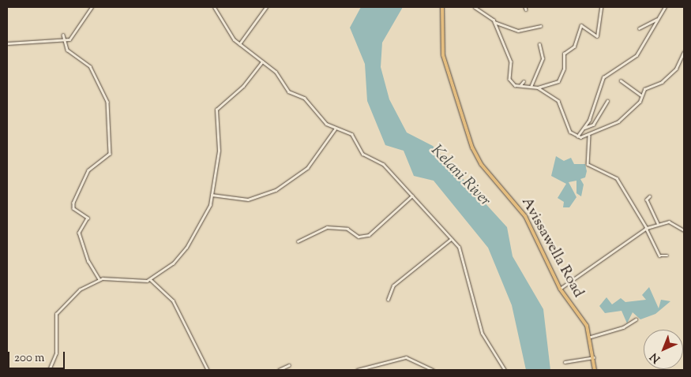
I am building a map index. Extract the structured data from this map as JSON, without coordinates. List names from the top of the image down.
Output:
{
  "streets": {
    "main road": ["Avissawella Road"]
  },
  "water": ["Kelani River"],
  "scale_bar": "200 m",
  "north": "bottom left"
}
